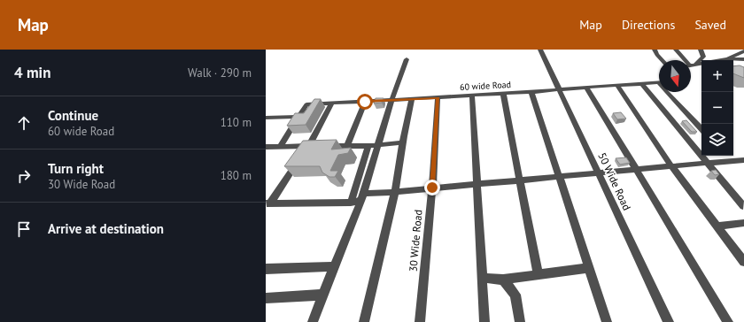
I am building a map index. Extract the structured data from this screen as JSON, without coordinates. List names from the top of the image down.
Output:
{
  "streets": {
    "street": ["60 wide Road", "50 Wide Road", "30 Wide Road"]
  },
  "crossings": [
    ["60 wide Road", "50 Wide Road"],
    ["60 wide Road", "30 Wide Road"]
  ],
  "north": "bottom",
  "page": {
    "header": "Map",
    "nav": ["Map", "Directions", "Saved"],
    "heading": ["4 min", "Walk · 290 m"],
    "map_buttons": ["+", "−"],
    "list": [
      ["Continue", "60 wide Road", "110 m"],
      ["Turn right", "30 Wide Road", "180 m"],
      "Arrive at destination"
    ]
  }
}
